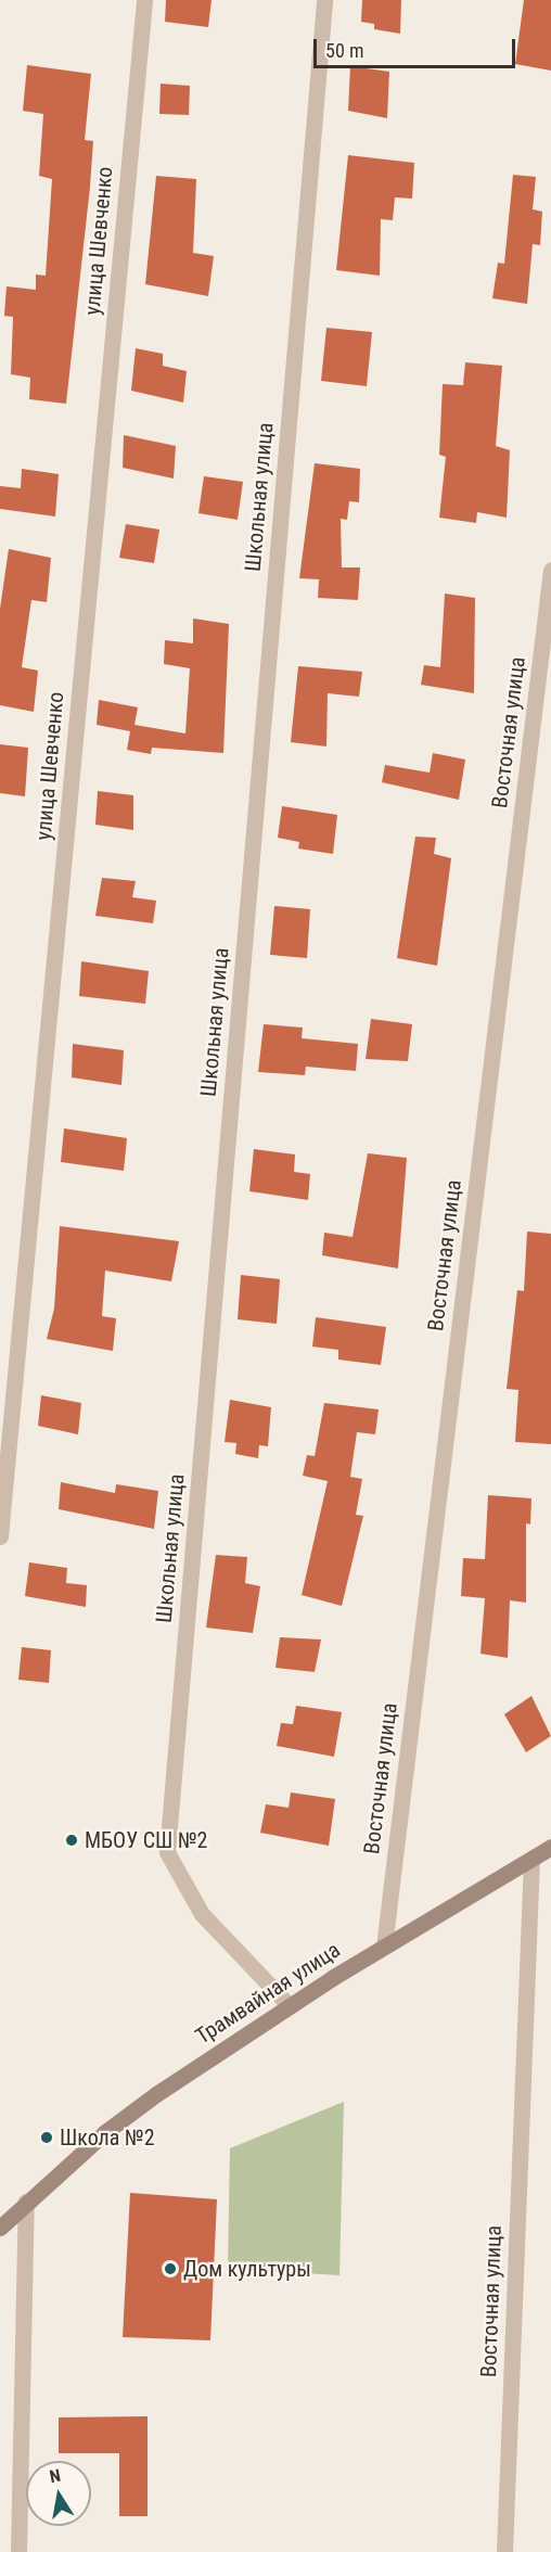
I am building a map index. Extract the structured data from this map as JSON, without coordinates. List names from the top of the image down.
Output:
{
  "streets": {
    "street": [
      "улица Шевченко",
      "Школьная улица",
      "Восточная улица",
      "Трамвайная улица"
    ]
  },
  "crossings": [
    ["Школьная улица", "Трамвайная улица"],
    ["Восточная улица", "Трамвайная улица"]
  ],
  "places": ["МБОУ СШ №2", "Школа №2", "Дом культуры"],
  "scale_bar": "50 m",
  "north": "top"
}
